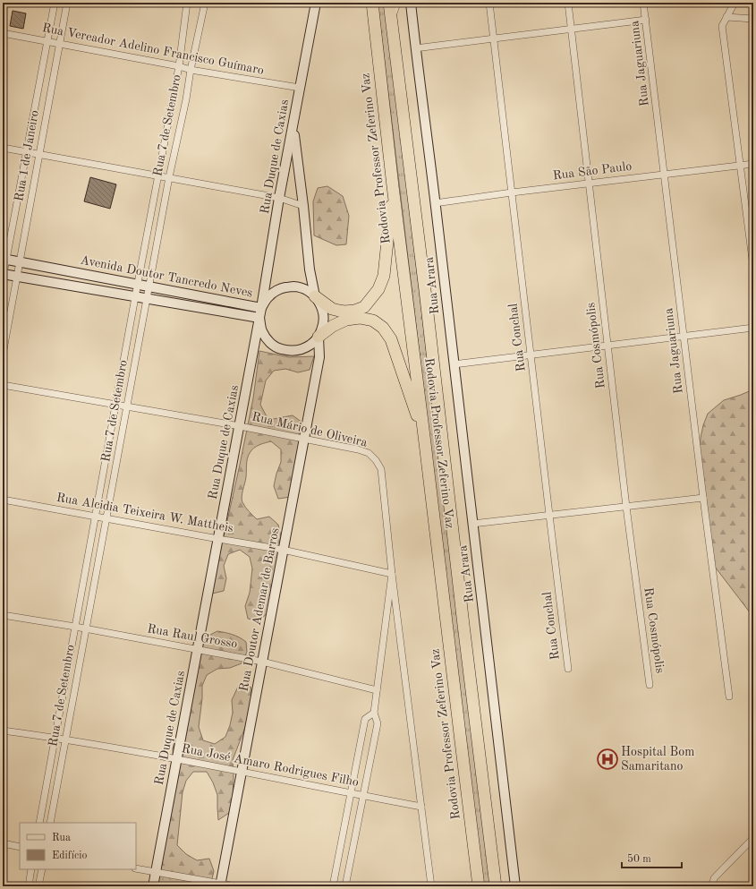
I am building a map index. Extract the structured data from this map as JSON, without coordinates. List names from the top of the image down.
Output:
{
  "streets": {
    "highway": ["Rodovia Professor Zeferino Vaz"],
    "street": [
      "Rua Vereador Adelino Francisco Guímaro",
      "Rua Jaguariuna",
      "Rua 7 de Setembro",
      "Rua 1 de Janeiro",
      "Rua Duque de Caxias",
      "Rua São Paulo",
      "Avenida Doutor Tancredo Neves",
      "Rua Arara",
      "Rua Conchal",
      "Rua Cosmópolis",
      "Rua Mário de Oliveira",
      "Rua Alcidia Teixeira W. Mattheis",
      "Rua Doutor Ademar de Barros",
      "Rua Raul Grosso",
      "Rua José Amaro Rodrigues Filho"
    ]
  },
  "crossings": [
    ["Rua Vereador Adelino Francisco Guímaro", "Rua 7 de Setembro"],
    ["Rua Vereador Adelino Francisco Guímaro", "Rua 1 de Janeiro"],
    ["Rua Vereador Adelino Francisco Guímaro", "Rua Duque de Caxias"],
    ["Rua Jaguariuna", "Rua São Paulo"],
    ["Rua 7 de Setembro", "Avenida Doutor Tancredo Neves"],
    ["Rua 7 de Setembro", "Rua Mário de Oliveira"],
    ["Rua 7 de Setembro", "Rua Alcidia Teixeira W. Mattheis"],
    ["Rua 7 de Setembro", "Rua Raul Grosso"],
    ["Rua 7 de Setembro", "Rua José Amaro Rodrigues Filho"],
    ["Rua 1 de Janeiro", "Avenida Doutor Tancredo Neves"],
    ["Rua Duque de Caxias", "Avenida Doutor Tancredo Neves"],
    ["Rua Duque de Caxias", "Rua Mário de Oliveira"],
    ["Rua Duque de Caxias", "Rua Alcidia Teixeira W. Mattheis"],
    ["Rua Duque de Caxias", "Rua Doutor Ademar de Barros"],
    ["Rua Duque de Caxias", "Rua Raul Grosso"],
    ["Rua Duque de Caxias", "Rua José Amaro Rodrigues Filho"],
    ["Rua São Paulo", "Rua Arara"],
    ["Rua São Paulo", "Rua Conchal"],
    ["Rua São Paulo", "Rua Cosmópolis"],
    ["Avenida Doutor Tancredo Neves", "Rua Doutor Ademar de Barros"],
    ["Rua Mário de Oliveira", "Rua Alcidia Teixeira W. Mattheis"],
    ["Rua Mário de Oliveira", "Rua Doutor Ademar de Barros"],
    ["Rua Alcidia Teixeira W. Mattheis", "Rua Doutor Ademar de Barros"],
    ["Rua Doutor Ademar de Barros", "Rua Raul Grosso"],
    ["Rua Doutor Ademar de Barros", "Rua José Amaro Rodrigues Filho"]
  ],
  "places": {
    "hospital": ["Hospital Bom Samaritano"]
  },
  "legend": ["Rua", "Edifício"],
  "scale_bar": "50 m"
}
